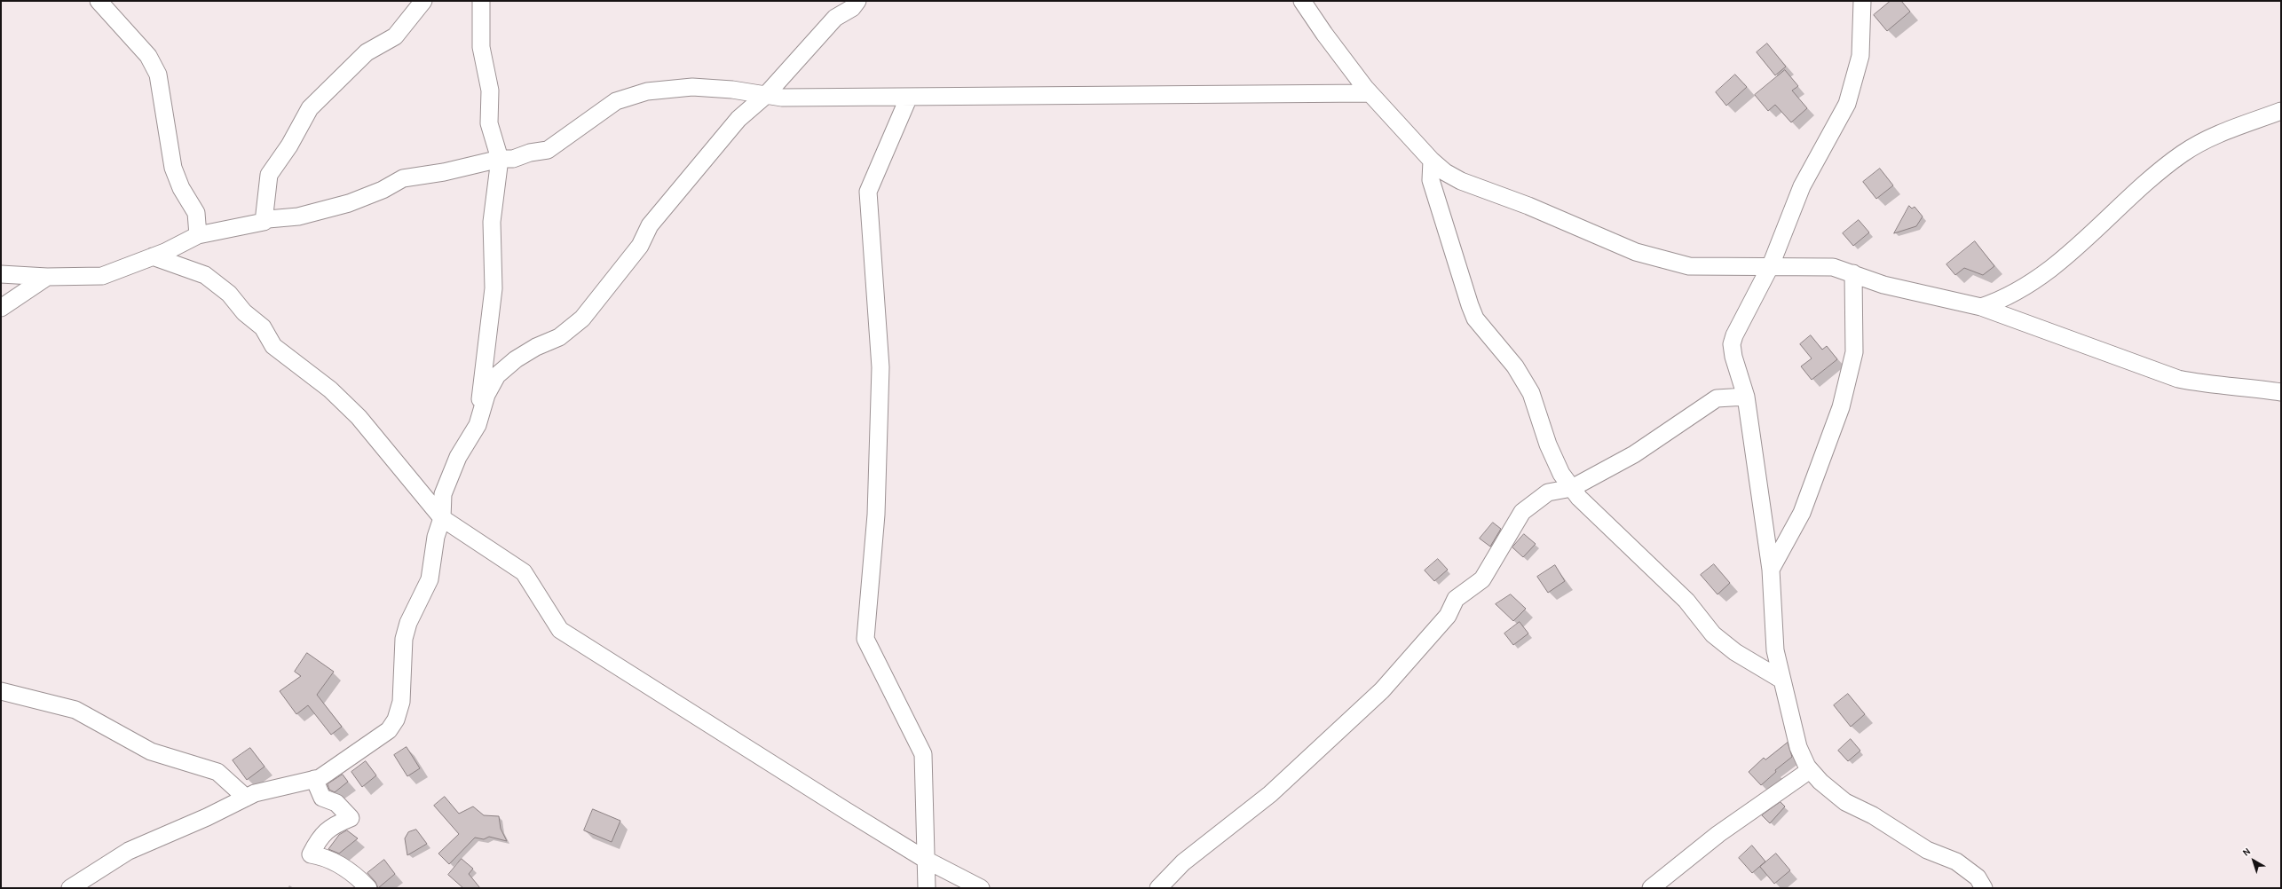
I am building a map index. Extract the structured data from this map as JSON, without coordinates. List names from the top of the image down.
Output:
{
  "north": "top left"
}
